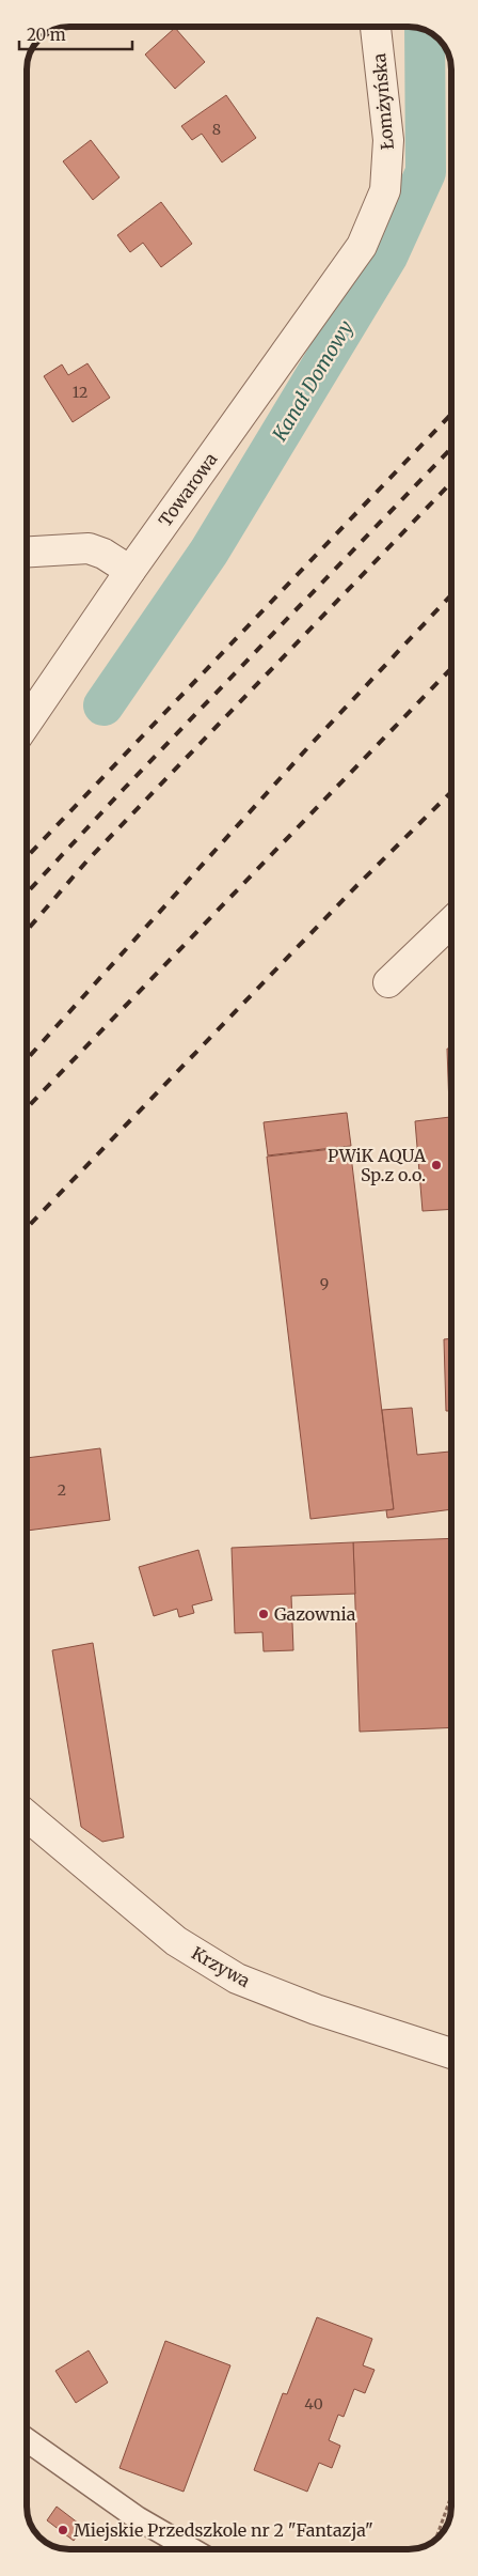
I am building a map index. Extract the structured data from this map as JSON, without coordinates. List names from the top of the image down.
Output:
{
  "streets": {
    "street": ["Łomżyńska", "Towarowa", "Krzywa"]
  },
  "crossings": [
    ["Łomżyńska", "Towarowa"]
  ],
  "water": ["Kanał Domowy"],
  "places": ["PWiK AQUA Sp.z o.o.", "Gazownia", "Miejskie Przedszkole nr 2 \"Fantazja\""],
  "house_numbers": [
    "8",
    "12",
    "9",
    "2",
    "40"
  ],
  "scale_bar": "20 m"
}
